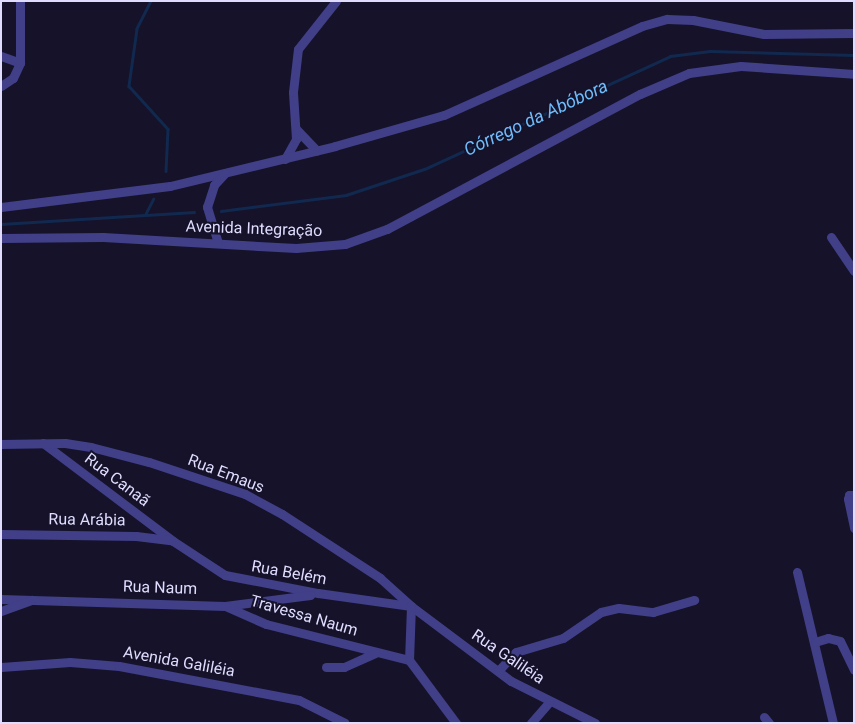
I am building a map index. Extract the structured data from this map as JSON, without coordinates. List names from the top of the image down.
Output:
{
  "streets": {
    "street": [
      "Avenida Integração",
      "Rua Emaus",
      "Rua Canaã",
      "Rua Arábia",
      "Rua Belém",
      "Rua Naum",
      "Travessa Naum",
      "Rua Galiléia",
      "Avenida Galiléia"
    ]
  },
  "crossings": [
    ["Rua Emaus", "Rua Canaã"],
    ["Rua Emaus", "Rua Belém"],
    ["Rua Emaus", "Rua Galiléia"],
    ["Rua Canaã", "Rua Arábia"],
    ["Rua Canaã", "Rua Belém"],
    ["Rua Arábia", "Rua Belém"],
    ["Rua Belém", "Rua Naum"],
    ["Rua Belém", "Rua Galiléia"],
    ["Rua Naum", "Travessa Naum"]
  ],
  "water": ["Córrego da Abóbora"]
}
